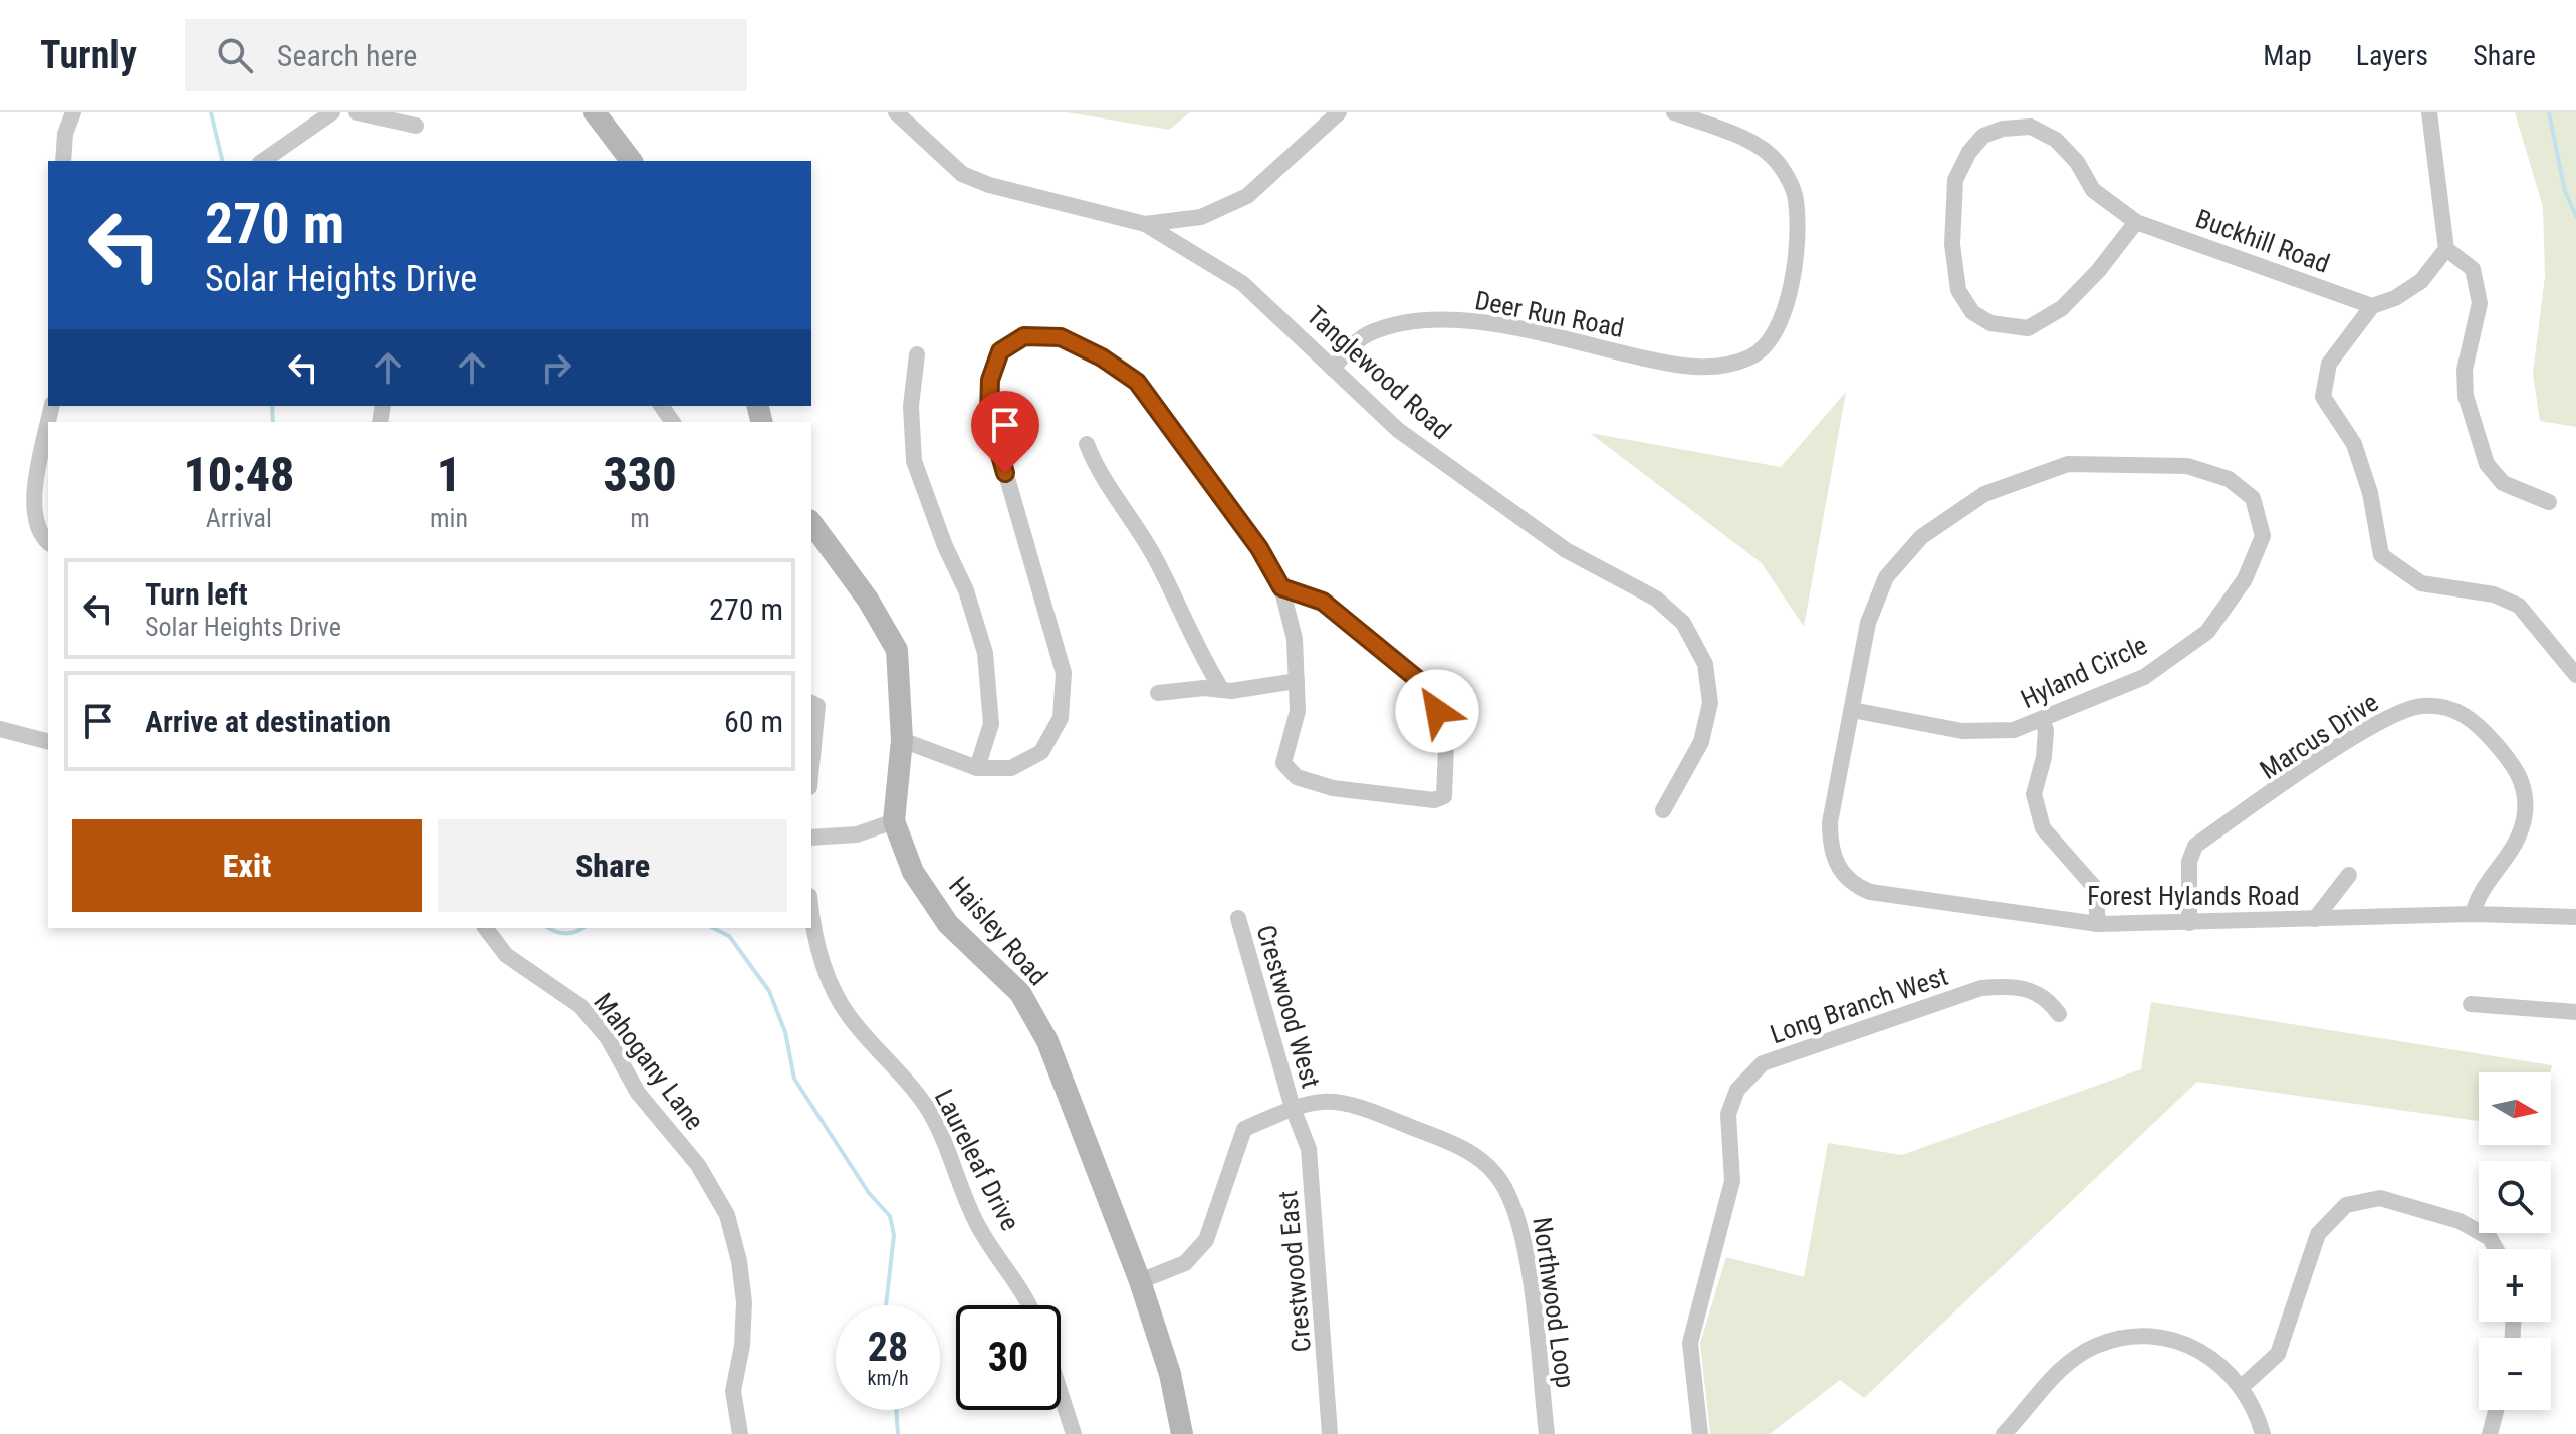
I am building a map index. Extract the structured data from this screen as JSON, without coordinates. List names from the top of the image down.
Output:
{
  "streets": {
    "street": [
      "Buckhill Road",
      "Deer Run Road",
      "Tanglewood Road",
      "Hyland Circle",
      "Marcus Drive",
      "Forest Hylands Road",
      "Haisley Road",
      "Long Branch West",
      "Crestwood West",
      "Mahogany Lane",
      "Laureleaf Drive",
      "Crestwood East",
      "Northwood Loop"
    ]
  },
  "crossings": [
    ["Deer Run Road", "Tanglewood Road"],
    ["Hyland Circle", "Forest Hylands Road"],
    ["Marcus Drive", "Forest Hylands Road"],
    ["Haisley Road", "Northwood Loop"],
    ["Crestwood West", "Crestwood East"],
    ["Crestwood West", "Northwood Loop"],
    ["Crestwood East", "Northwood Loop"]
  ],
  "north": "right",
  "page": {
    "header": "Turnly",
    "search": "Search here",
    "nav": ["Map", "Layers", "Share"],
    "turn": ["270 m", "Solar Heights Drive"],
    "eta": [
      "10:48",
      "Arrival",
      "1",
      "min",
      "330",
      "m"
    ],
    "list": [
      {
        "name": "Turn left",
        "note": "Solar Heights Drive",
        "value": "270 m"
      },
      {
        "name": "Arrive at destination",
        "value": "60 m"
      }
    ],
    "buttons": ["Exit", "Share"],
    "map_buttons": ["+", "−"],
    "speed": "28 km/h",
    "limit": "30"
  }
}
